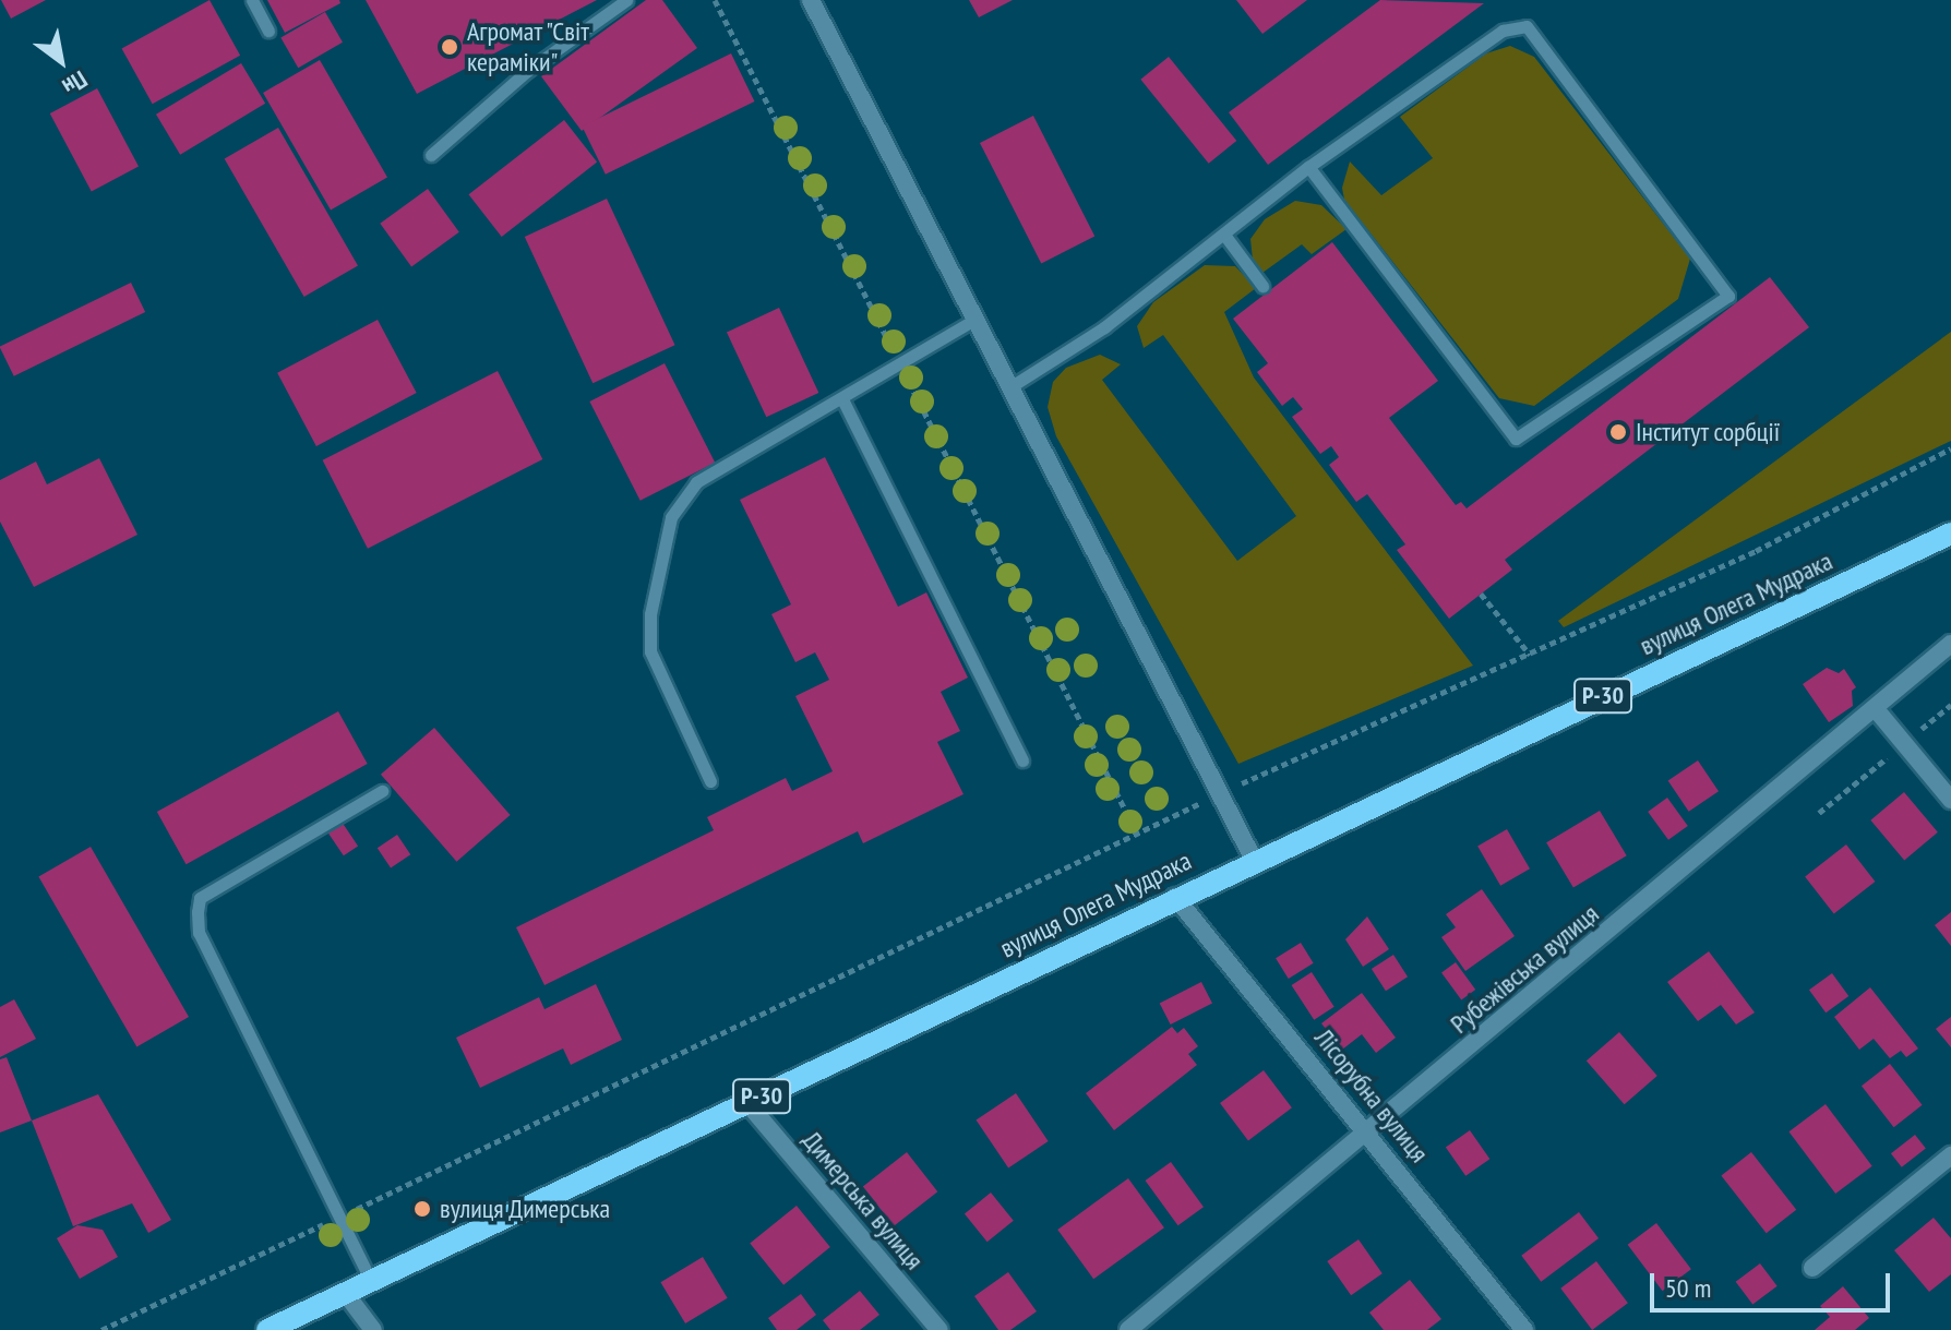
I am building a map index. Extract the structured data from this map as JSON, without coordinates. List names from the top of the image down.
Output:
{
  "streets": {
    "main road": ["вулиця Олега Мудрака", "Р-30"],
    "street": ["Рубежівська вулиця", "Лісорубна вулиця", "Димерська вулиця"]
  },
  "crossings": [
    ["вулиця Олега Мудрака", "Лісорубна вулиця"],
    ["вулиця Олега Мудрака", "Димерська вулиця"],
    ["Рубежівська вулиця", "Лісорубна вулиця"]
  ],
  "places": ["Агромат \"Світ кераміки\"", "Інститут сорбції", "вулиця Димерська"],
  "scale_bar": "50 m",
  "north": "bottom right"
}
